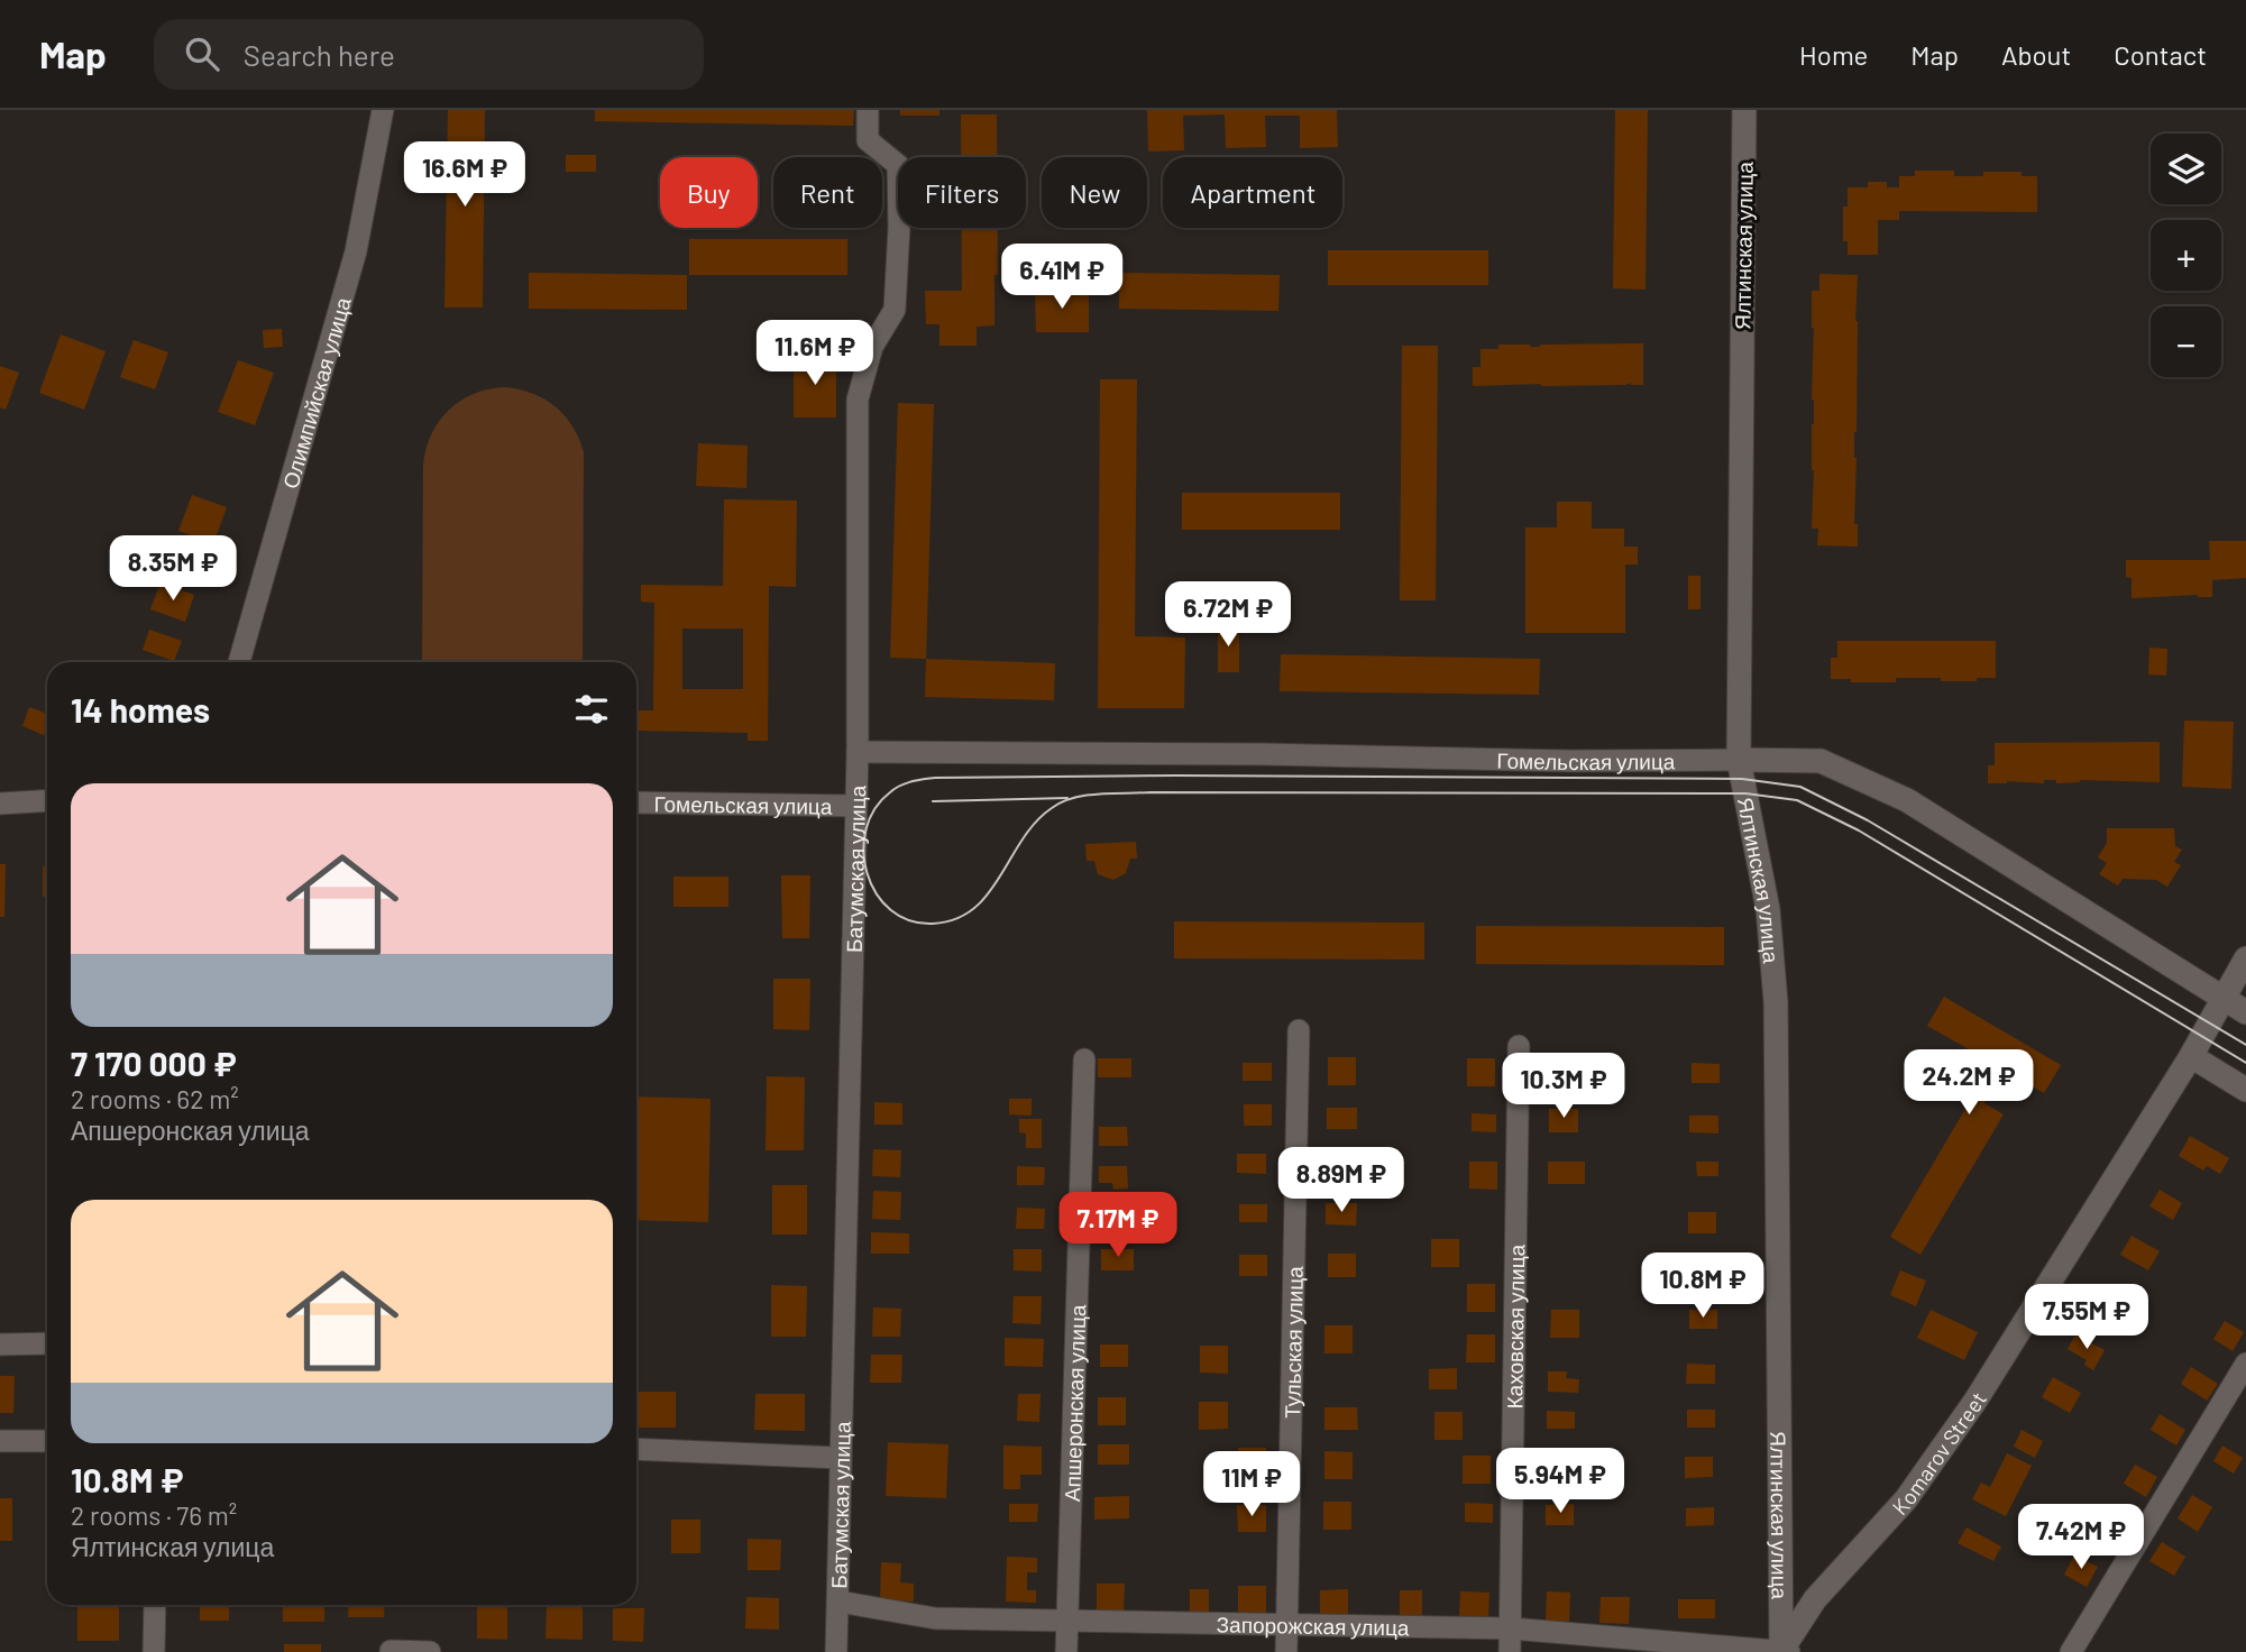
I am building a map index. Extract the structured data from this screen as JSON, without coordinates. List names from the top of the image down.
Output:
{
  "streets": {
    "main road": ["Ялтинская улица", "Гомельская улица", "Komarov Street"],
    "street": [
      "Олимпийская улица",
      "Батумская улица",
      "Каховская улица",
      "Тульская улица",
      "Апшеронская улица",
      "Запорожская улица"
    ]
  },
  "crossings": [
    ["Ялтинская улица", "Гомельская улица"],
    ["Ялтинская улица", "Komarov Street"],
    ["Ялтинская улица", "Запорожская улица"],
    ["Гомельская улица", "Батумская улица"],
    ["Гомельская улица", "Komarov Street"],
    ["Батумская улица", "Запорожская улица"],
    ["Каховская улица", "Запорожская улица"],
    ["Тульская улица", "Запорожская улица"],
    ["Апшеронская улица", "Запорожская улица"],
    ["Komarov Street", "Запорожская улица"]
  ],
  "page": {
    "header": "Map",
    "search": "Search here",
    "nav": [
      "Home",
      "Map",
      "About",
      "Contact"
    ],
    "map_buttons": ["+", "−"],
    "price": [
      "16.6M ₽",
      "6.41M ₽",
      "11.6M ₽",
      "8.35M ₽",
      "6.72M ₽",
      "24.2M ₽",
      "10.3M ₽",
      "8.89M ₽",
      "7.17M ₽",
      "10.8M ₽",
      "7.55M ₽",
      "5.94M ₽",
      "11M ₽",
      "7.42M ₽"
    ],
    "chip": [
      "Buy",
      "Rent",
      "Filters",
      "New",
      "Apartment"
    ],
    "heading": "14 homes",
    "list": [
      {
        "name": "7 170 000 ₽",
        "note": "2 rooms · 62 m² · Апшеронская улица"
      },
      {
        "name": "10.8M ₽",
        "note": "2 rooms · 76 m² · Ялтинская улица"
      }
    ]
  }
}
